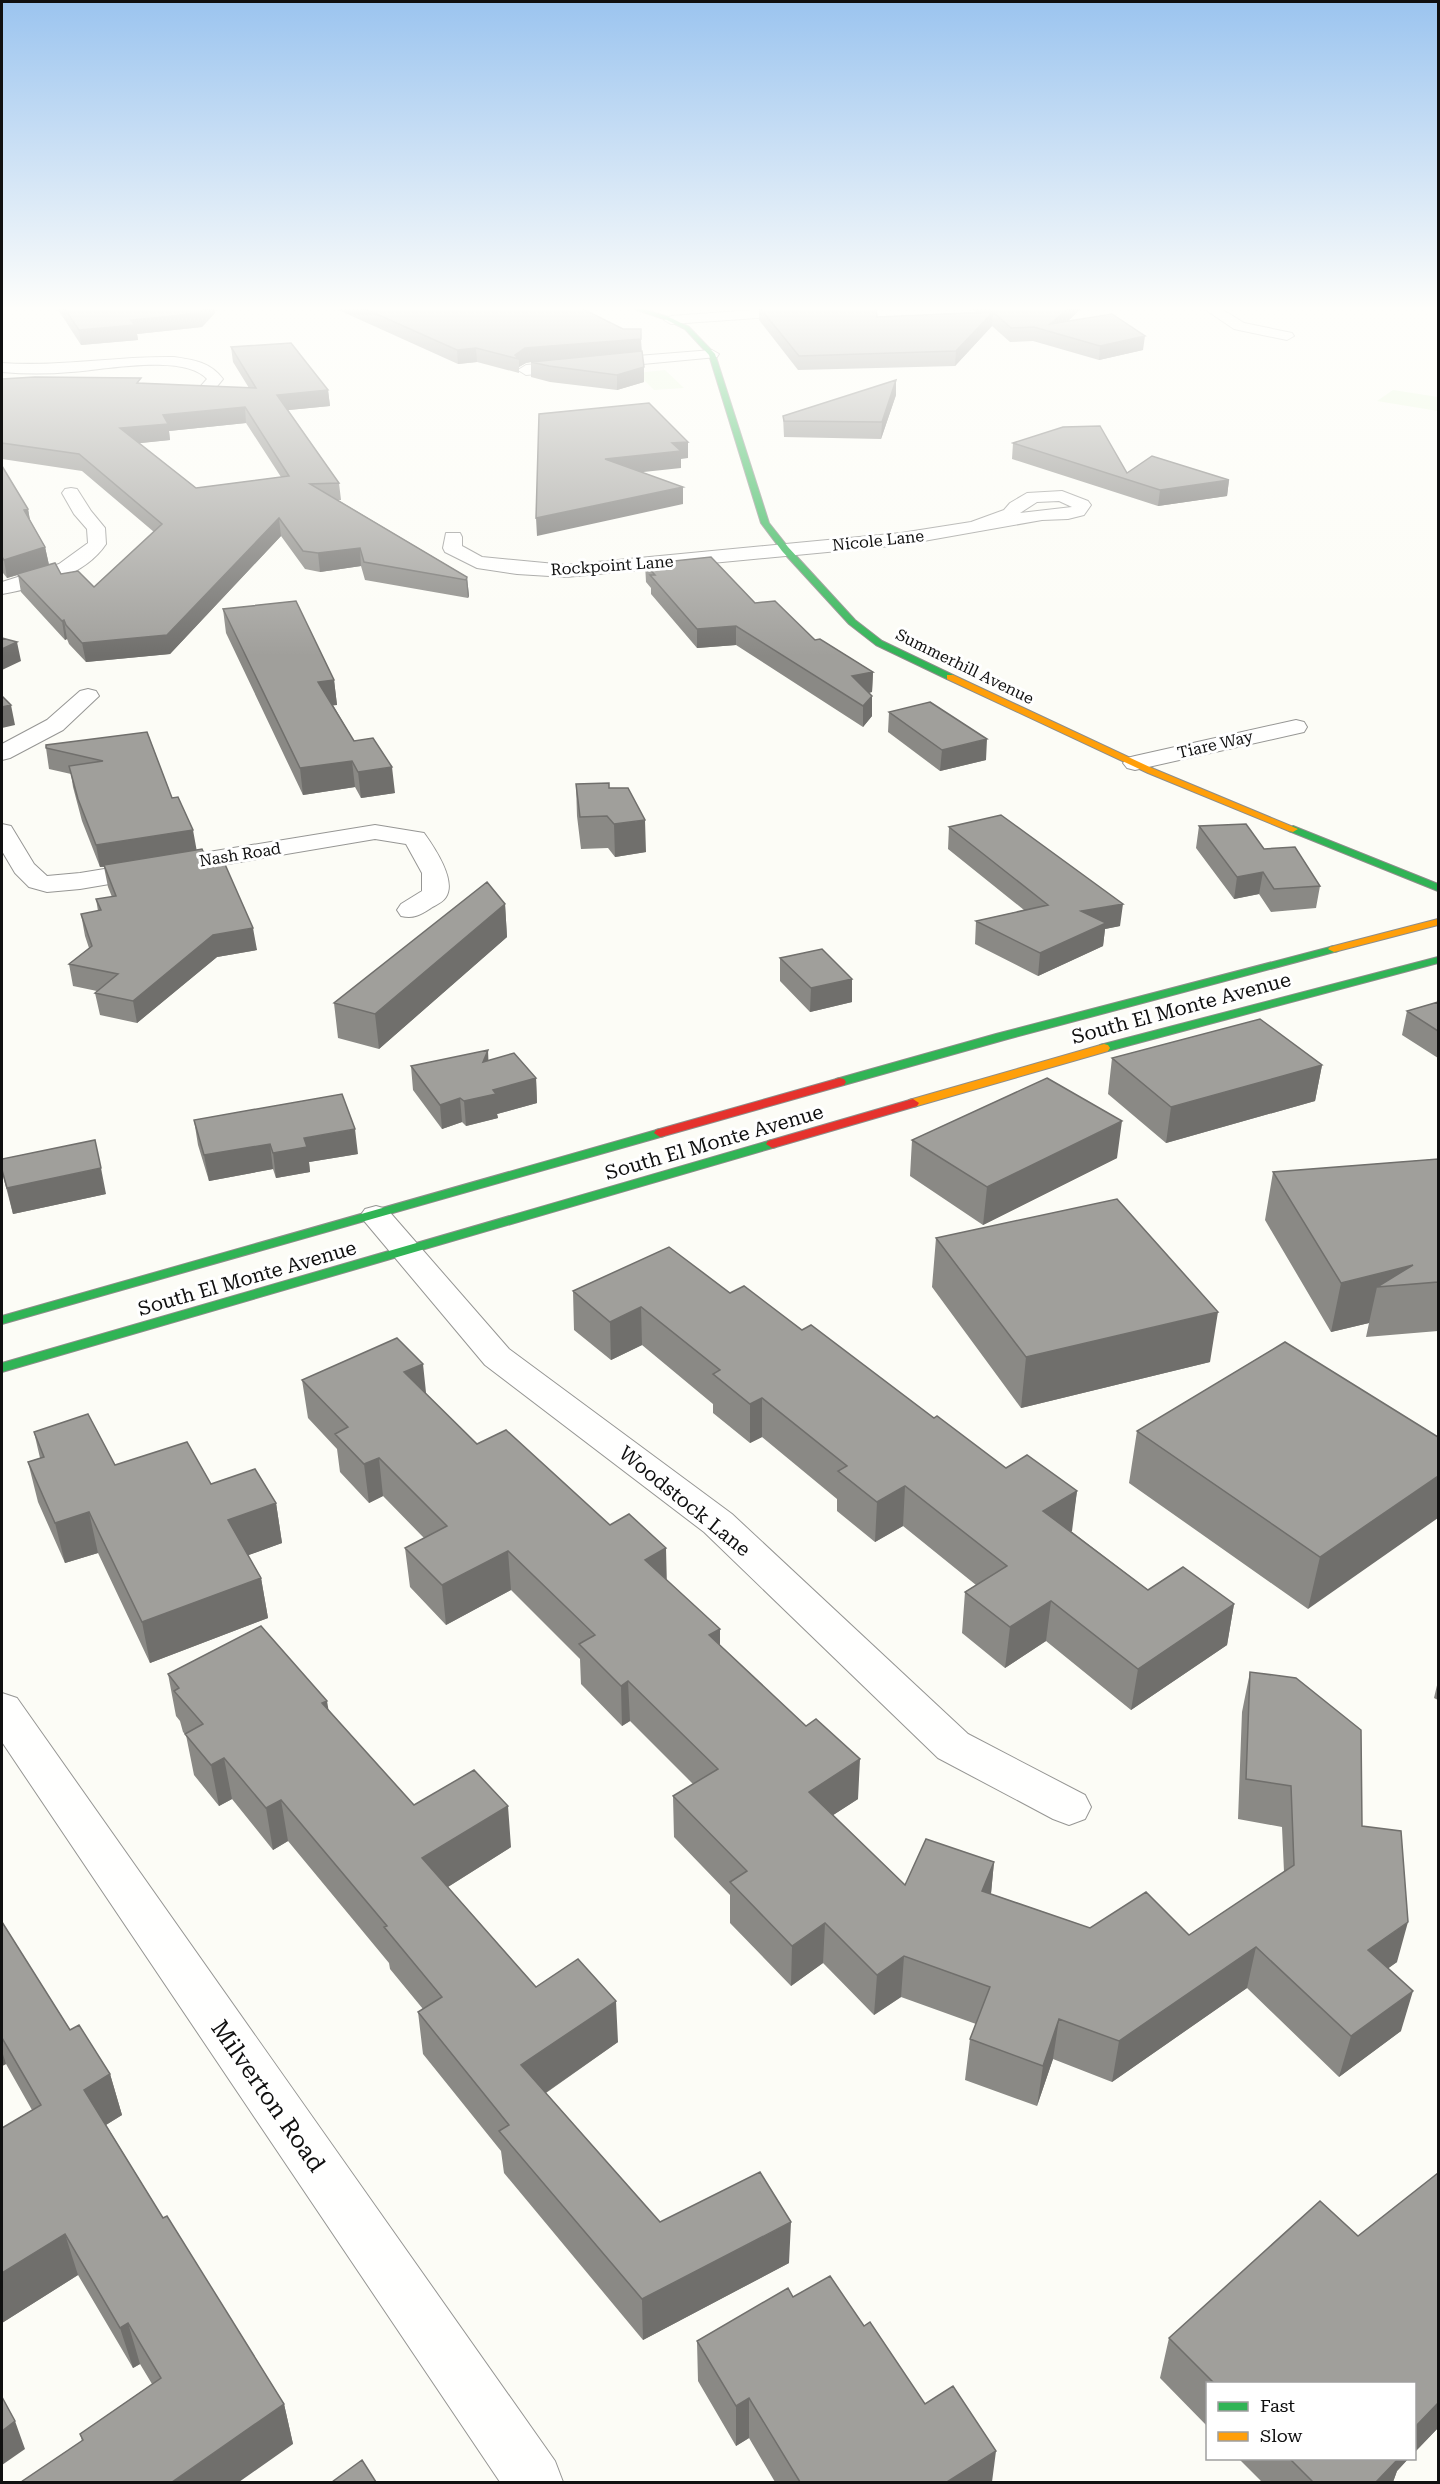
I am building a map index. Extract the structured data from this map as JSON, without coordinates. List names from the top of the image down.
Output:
{
  "streets": {
    "main road": ["Summerhill Avenue", "South El Monte Avenue"],
    "street": [
      "Nicole Lane",
      "Rockpoint Lane",
      "Tiare Way",
      "Nash Road",
      "Woodstock Lane",
      "Milverton Road"
    ]
  },
  "crossings": [
    ["Nicole Lane", "Rockpoint Lane"],
    ["Nicole Lane", "Summerhill Avenue"],
    ["Rockpoint Lane", "Summerhill Avenue"],
    ["Summerhill Avenue", "Tiare Way"],
    ["South El Monte Avenue", "Woodstock Lane"]
  ],
  "legend": ["Fast", "Slow"]
}
